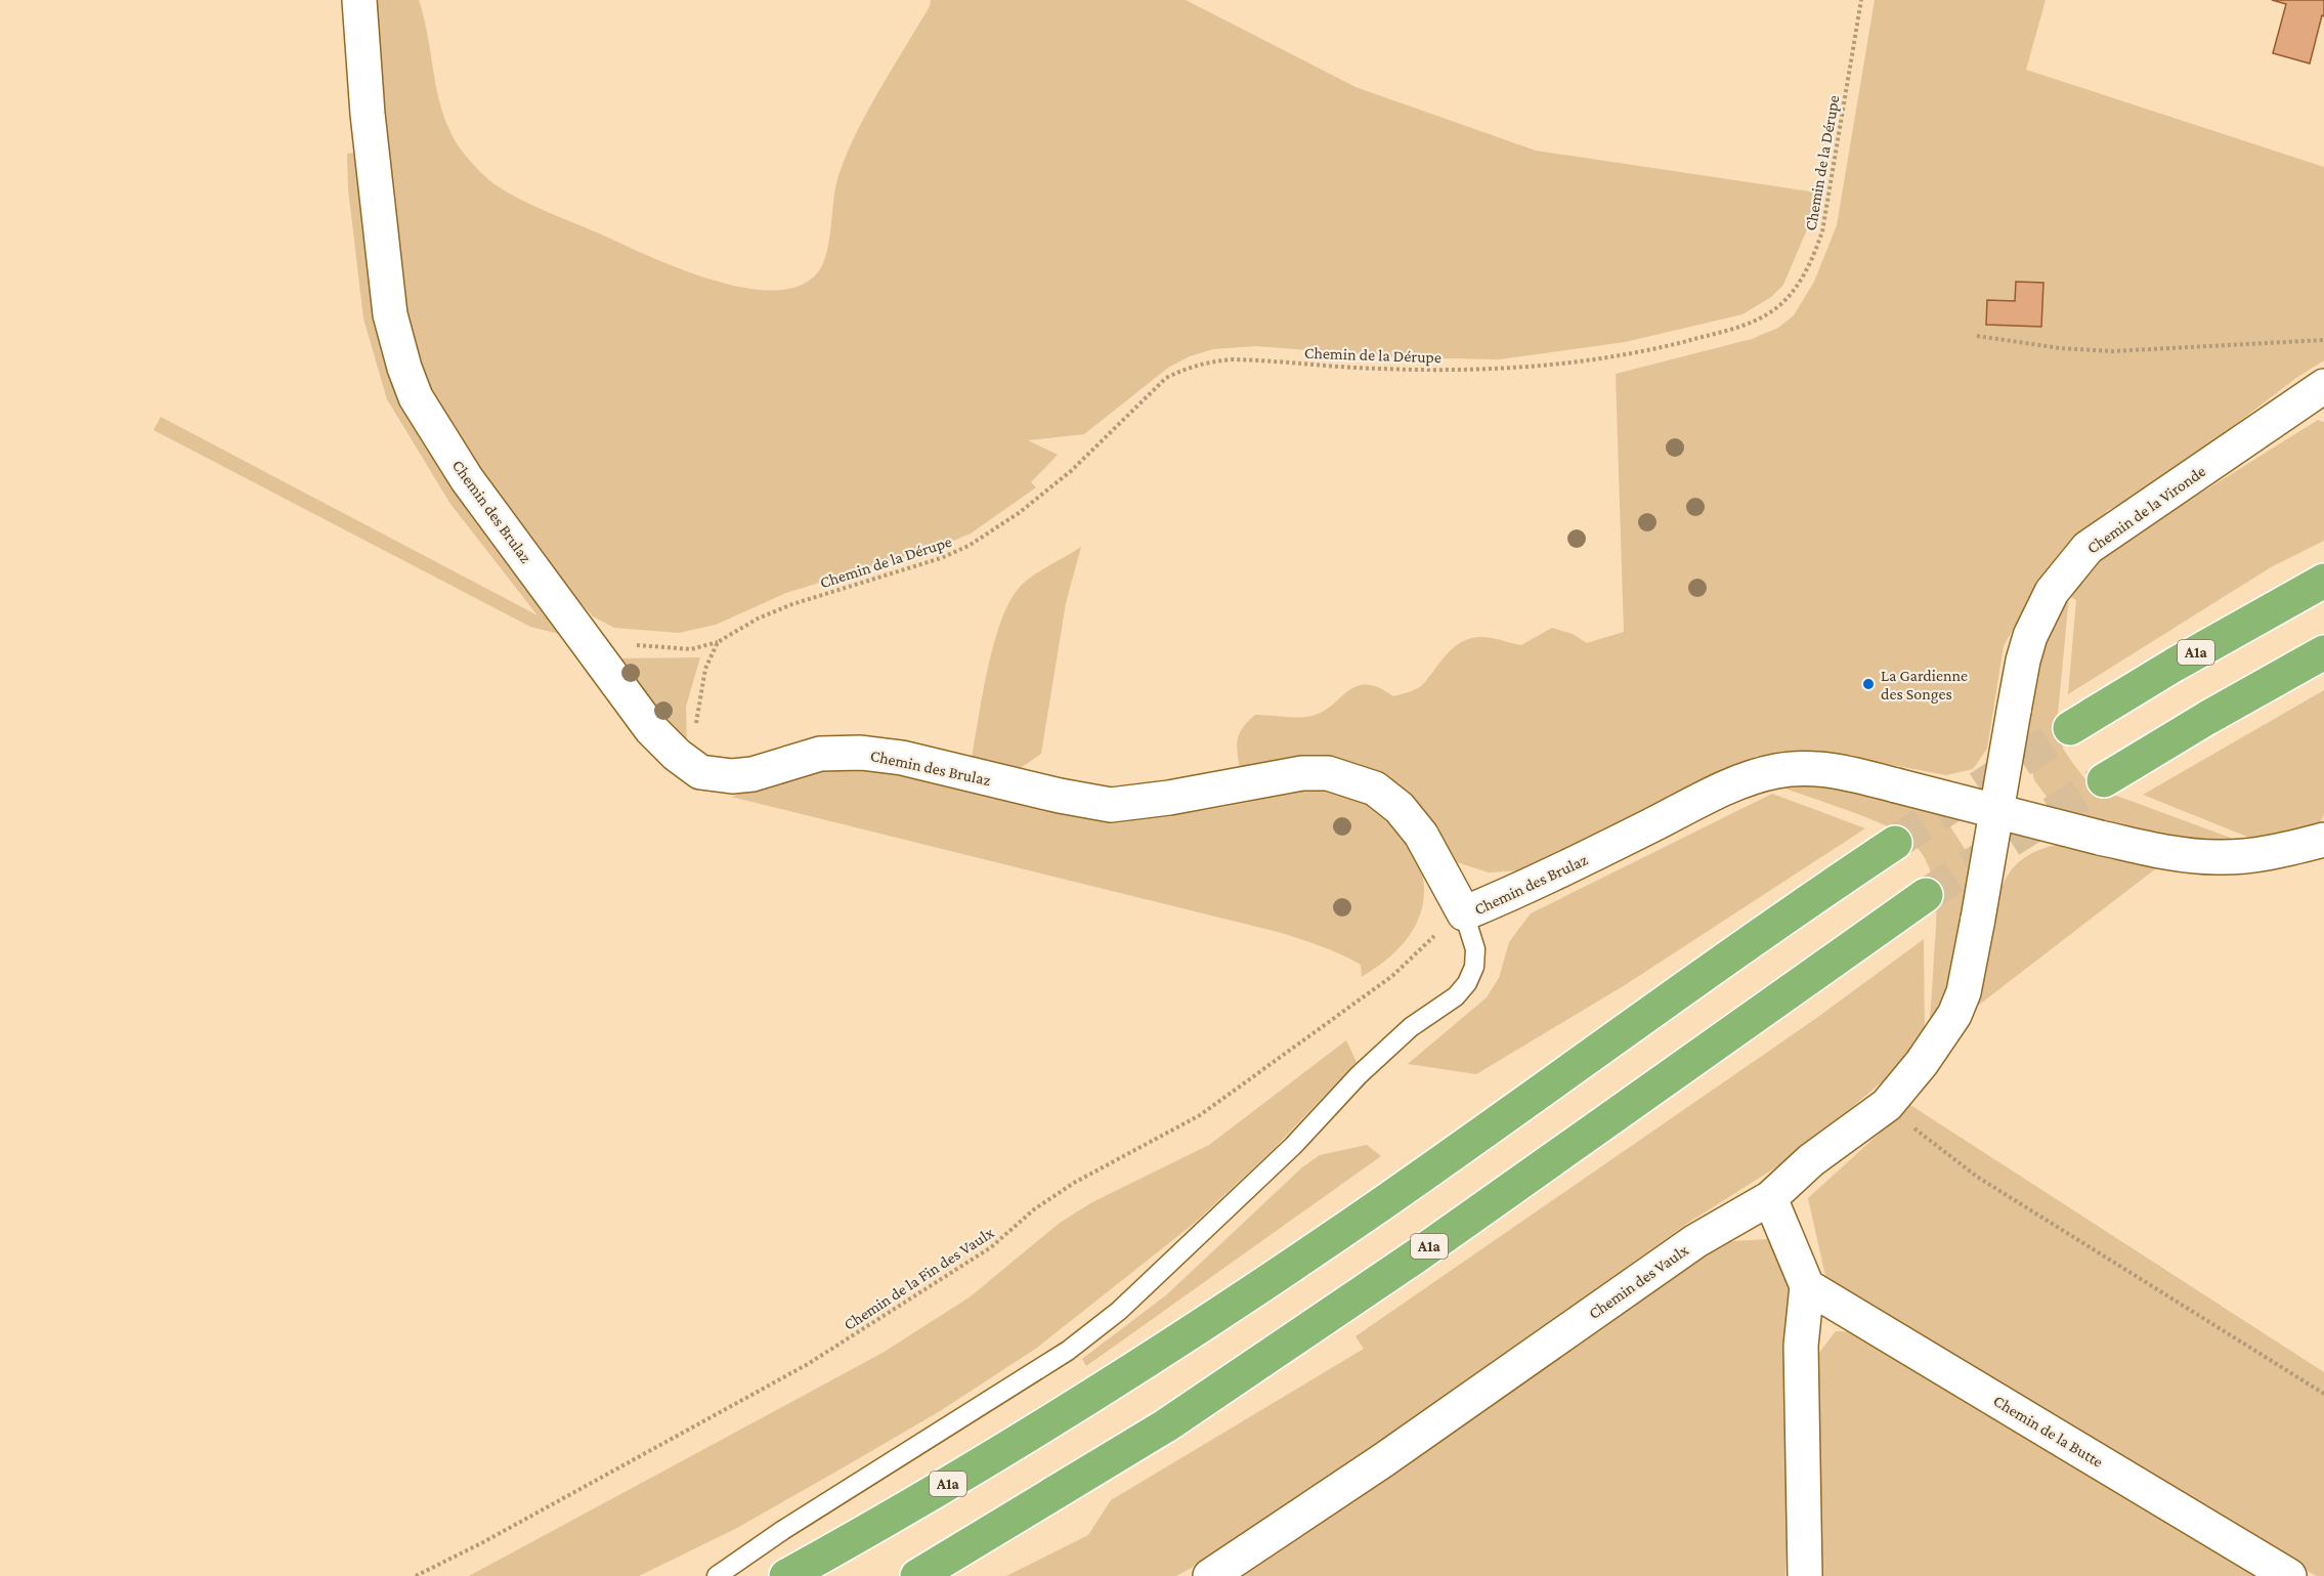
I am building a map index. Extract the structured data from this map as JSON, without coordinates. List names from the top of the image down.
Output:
{
  "streets": {
    "highway": ["A1a"],
    "street": [
      "Chemin de la Vironde",
      "Chemin des Brulaz",
      "Chemin des Vaulx",
      "Chemin de la Butte"
    ],
    "path": ["Chemin de la Dérupe", "Chemin de la Fin des Vaulx"]
  },
  "crossings": [
    ["Chemin de la Dérupe", "Chemin des Brulaz"],
    ["Chemin de la Vironde", "Chemin des Brulaz"],
    ["Chemin de la Vironde", "Chemin des Vaulx"],
    ["Chemin des Brulaz", "Chemin de la Fin des Vaulx"],
    ["Chemin des Brulaz", "Chemin des Vaulx"]
  ],
  "places": ["La Gardienne des Songes"]
}
